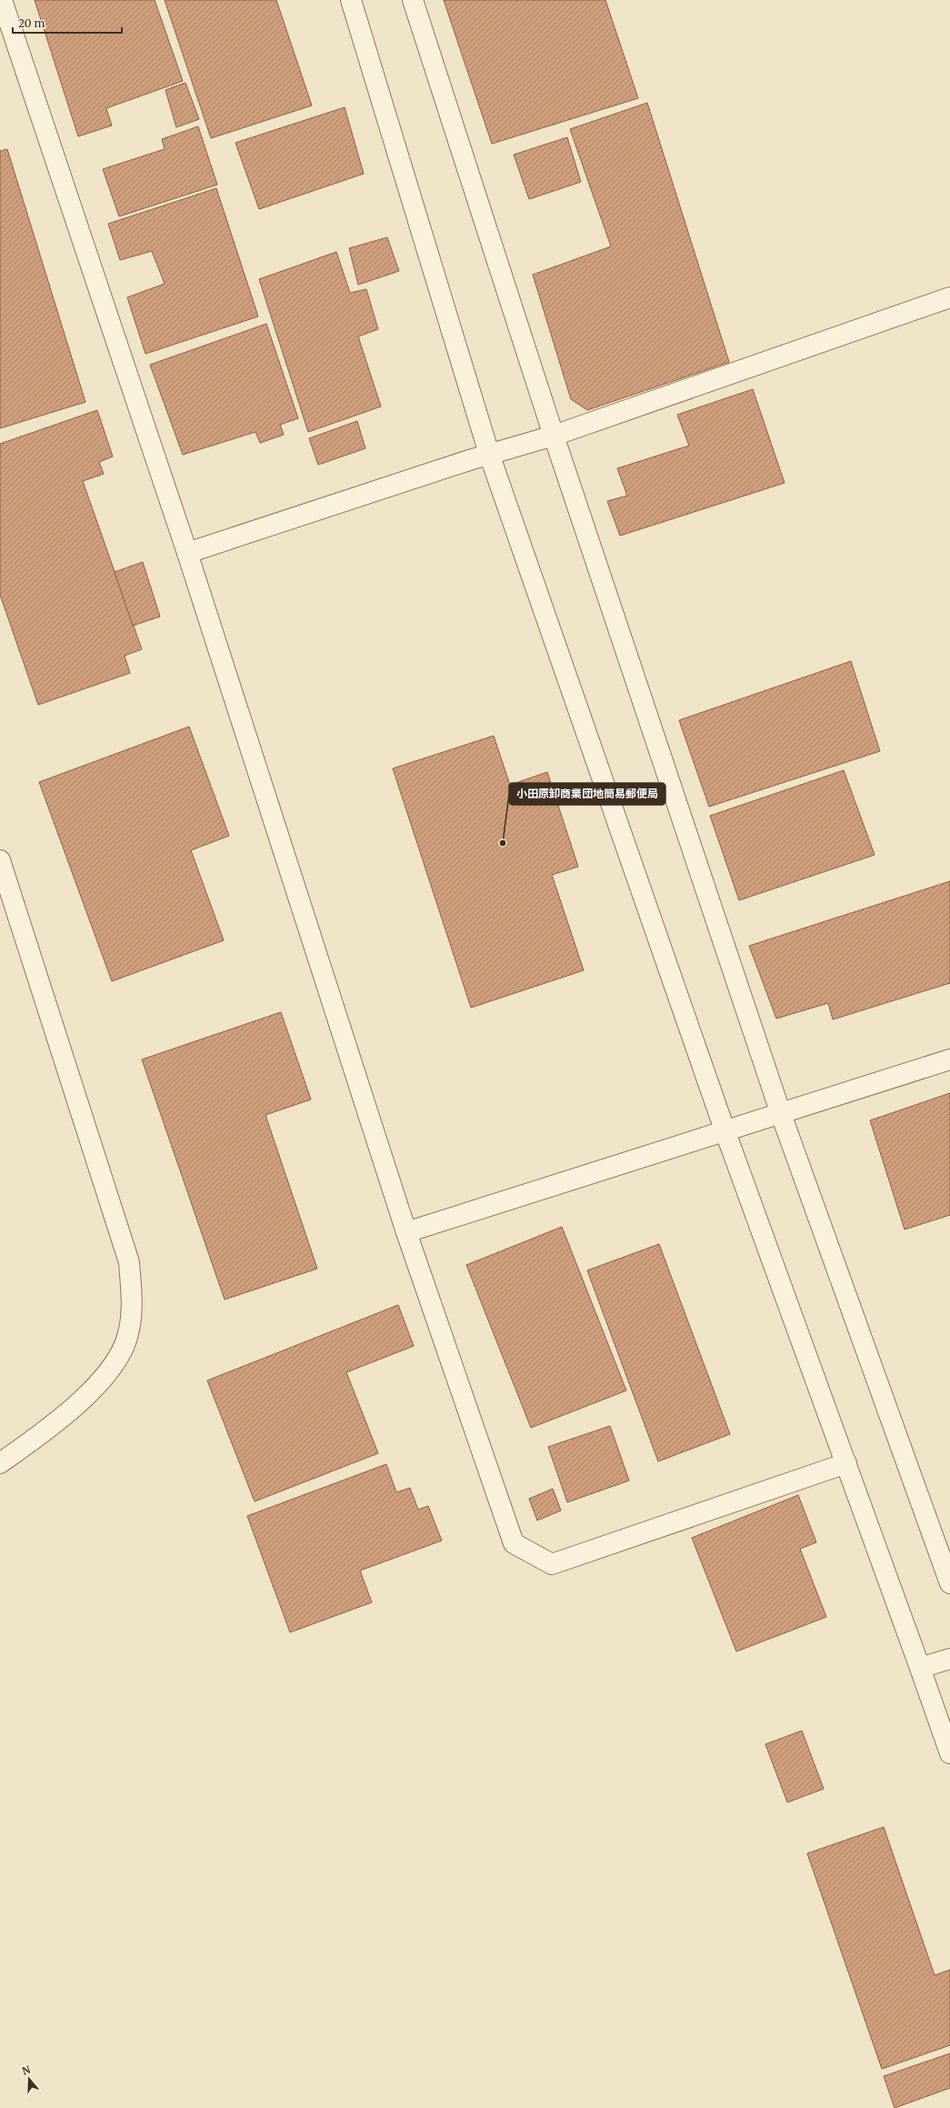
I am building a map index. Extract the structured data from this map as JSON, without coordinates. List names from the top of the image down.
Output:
{
  "places": ["小田原卸商業団地簡易郵便局"],
  "scale_bar": "20 m",
  "north": "top"
}
